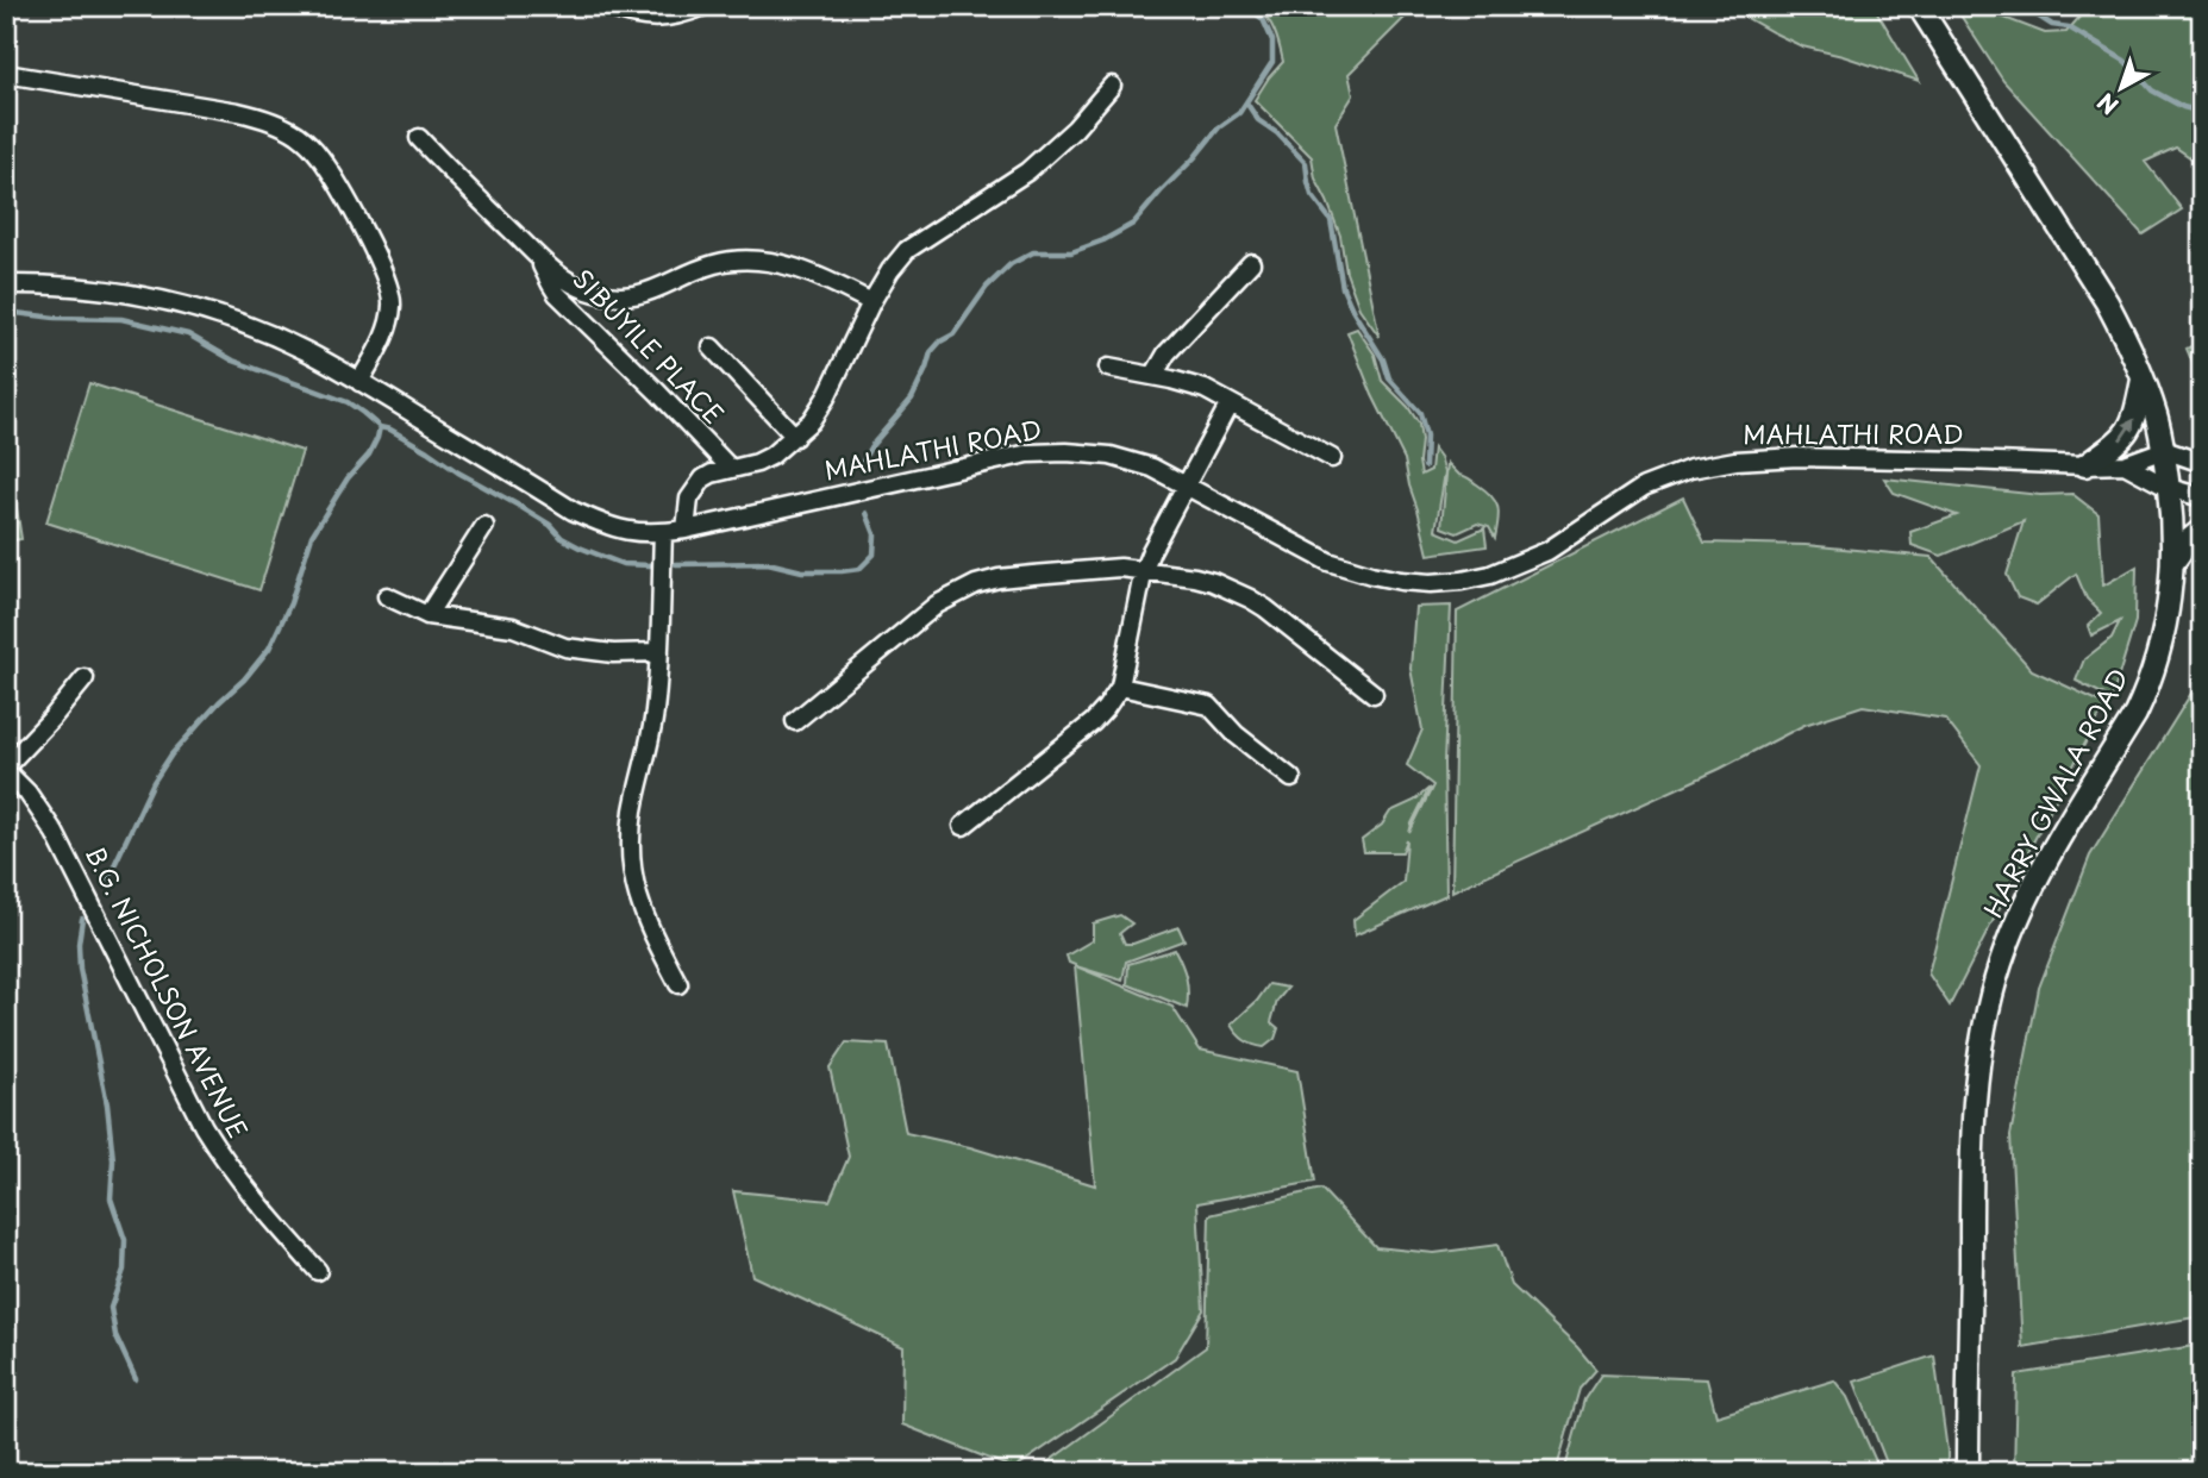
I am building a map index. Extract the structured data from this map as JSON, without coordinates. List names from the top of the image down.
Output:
{
  "streets": {
    "main road": ["HARRY GWALA ROAD"],
    "street": ["SIBUYILE PLACE", "MAHLATHI ROAD", "B.G. NICHOLSON AVENUE"]
  },
  "crossings": [
    ["MAHLATHI ROAD", "HARRY GWALA ROAD"]
  ],
  "north": "bottom left"
}
